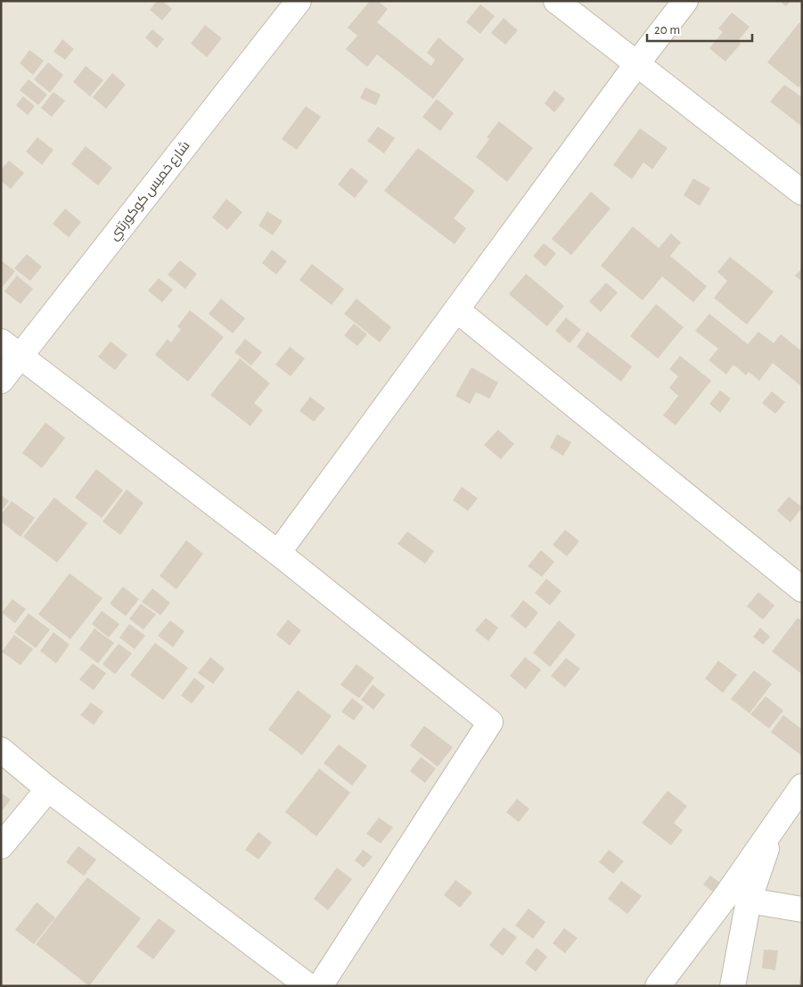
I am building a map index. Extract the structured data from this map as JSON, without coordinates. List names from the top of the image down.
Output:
{
  "streets": {
    "street": ["شارع خميس كوكورتني"]
  },
  "scale_bar": "20 m"
}
